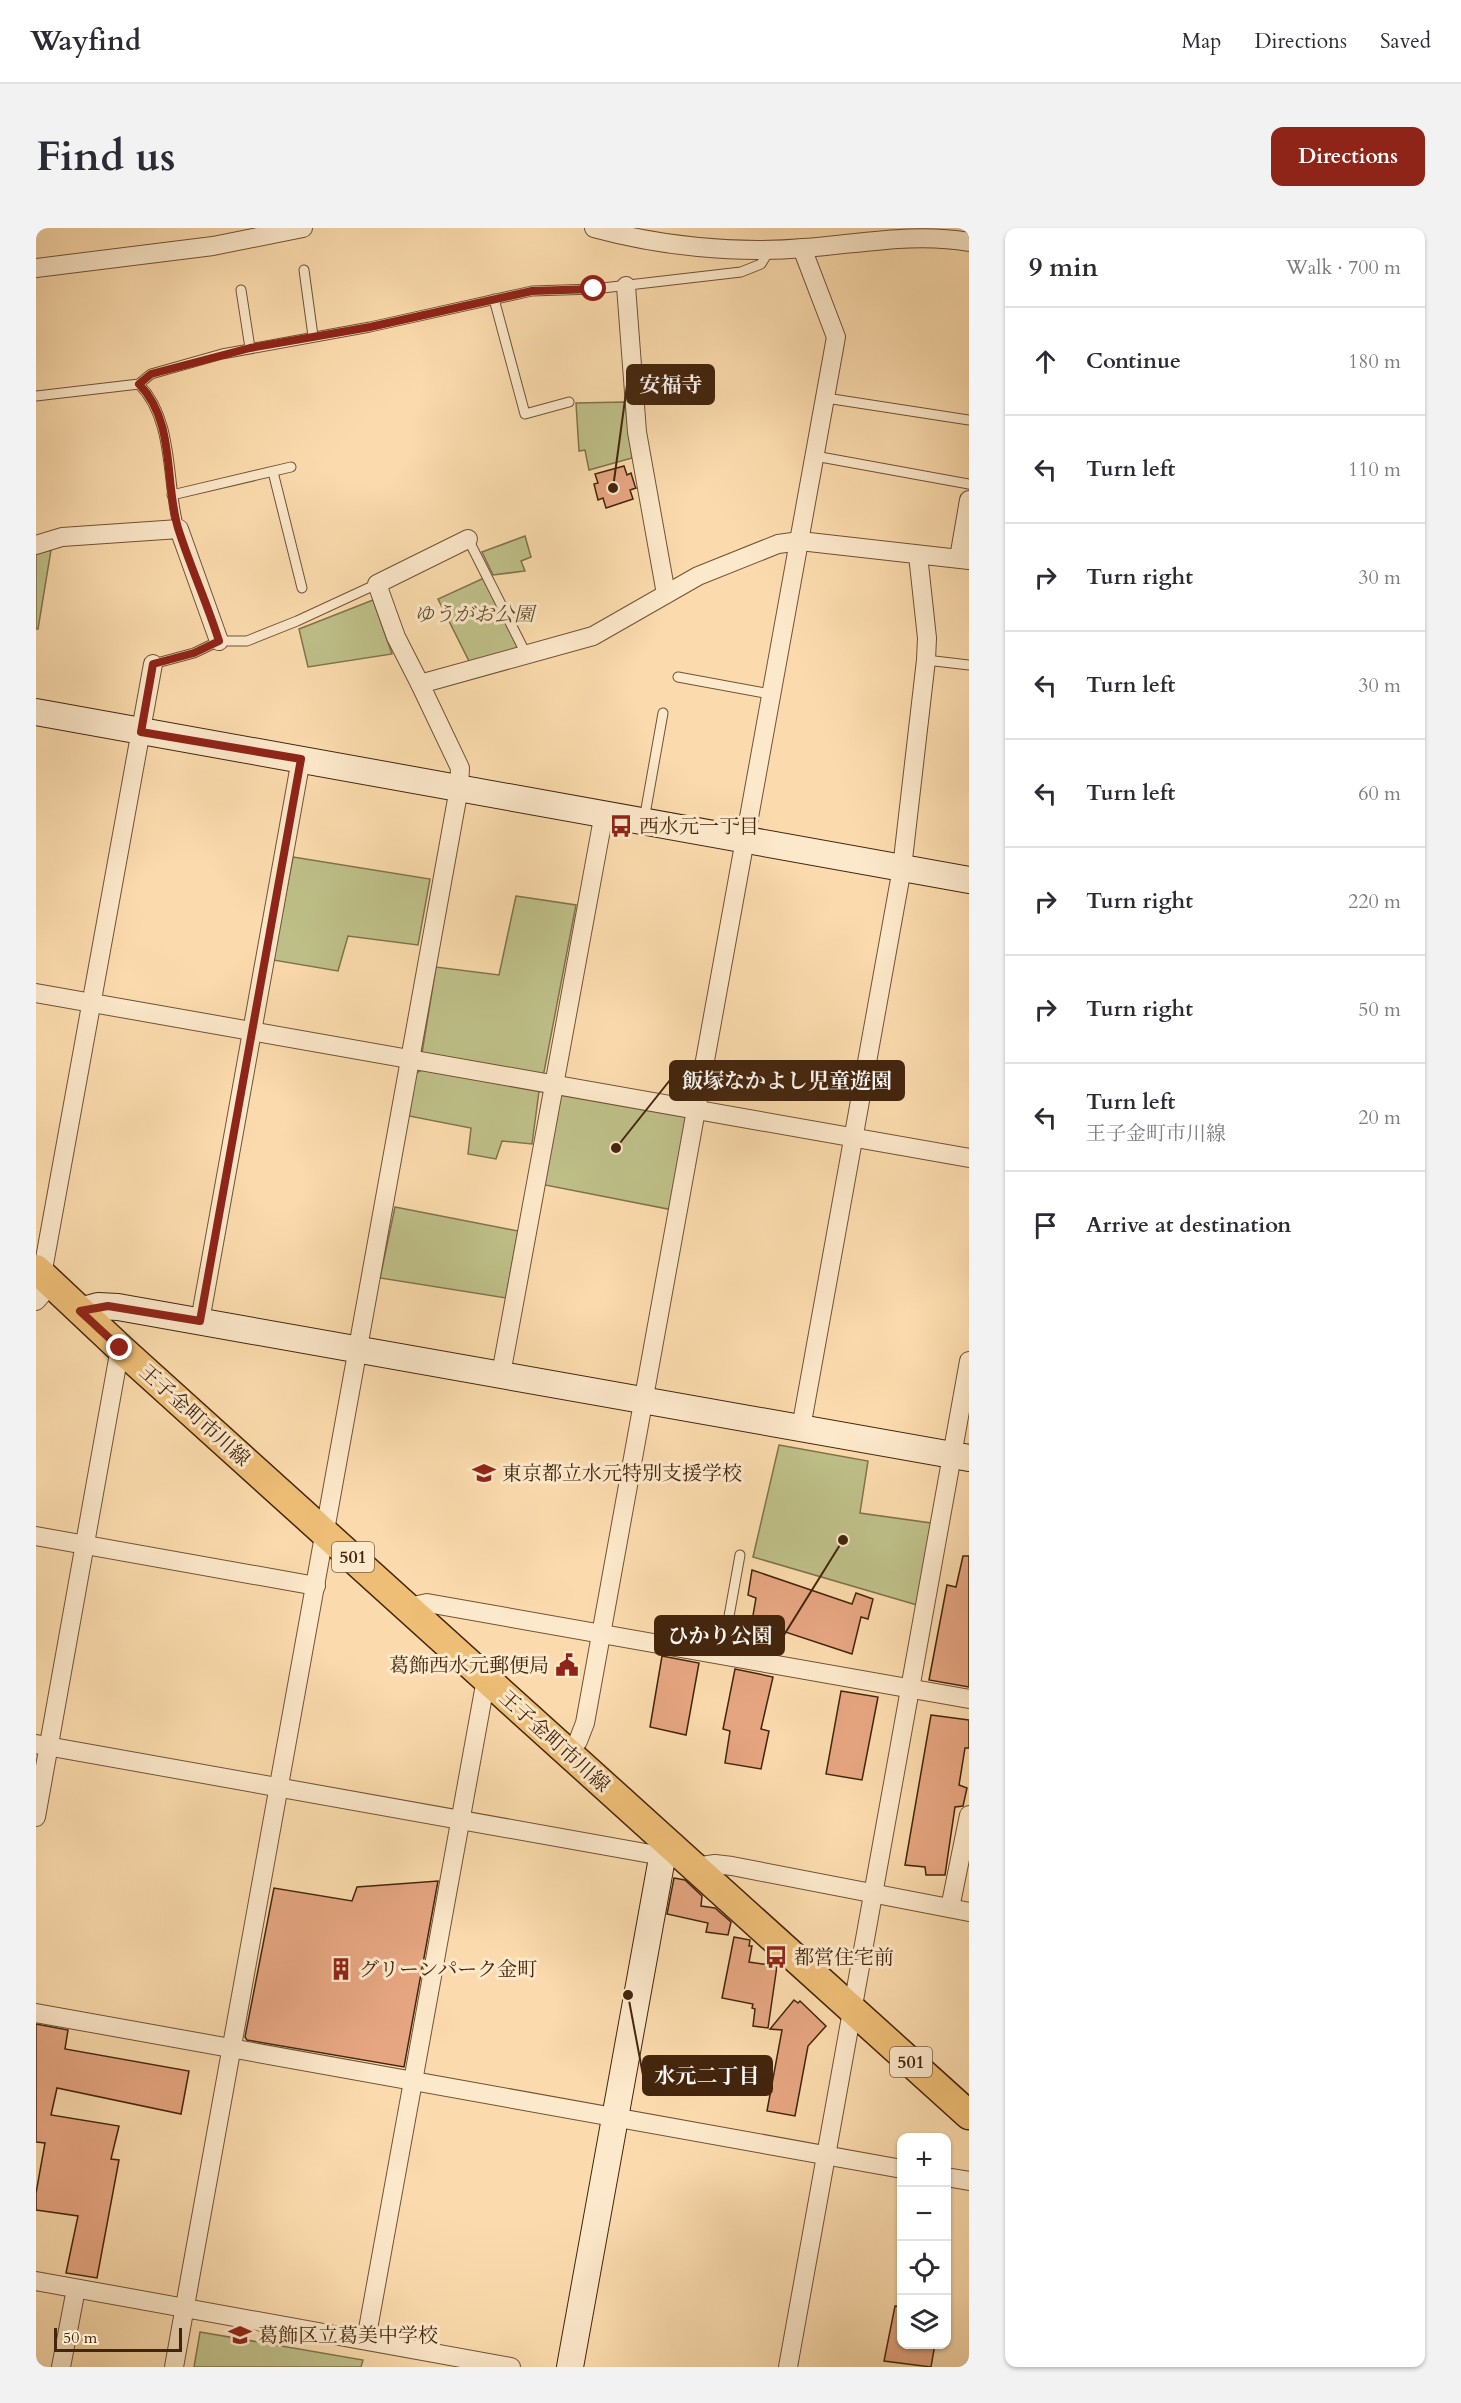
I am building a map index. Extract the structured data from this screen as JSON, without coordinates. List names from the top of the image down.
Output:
{
  "streets": {
    "main road": ["王子金町市川線", "501"]
  },
  "parks": ["ゆうがお公園"],
  "places": {
    "other": [
      "安福寺",
      "飯塚なかよし児童遊園",
      "ひかり公園",
      "水元二丁目"
    ],
    "bus stop": ["西水元一丁目", "都営住宅前"],
    "school or university": ["東京都立水元特別支援学校", "葛飾区立葛美中学校"],
    "public building": ["葛飾西水元郵便局"],
    "building": ["グリーンパーク金町"]
  },
  "scale_bar": "50 m",
  "page": {
    "header": "Wayfind",
    "nav": ["Map", "Directions", "Saved"],
    "buttons": "Directions",
    "title": "Find us",
    "heading": ["9 min", "Walk · 700 m"],
    "list": [
      ["Continue", "180 m"],
      ["Turn left", "110 m"],
      ["Turn right", "30 m"],
      ["Turn left", "30 m"],
      ["Turn left", "60 m"],
      ["Turn right", "220 m"],
      ["Turn right", "50 m"],
      ["Turn left", "王子金町市川線", "20 m"],
      "Arrive at destination"
    ],
    "map_buttons": ["+", "−"],
    "scale": "50 m"
  }
}
